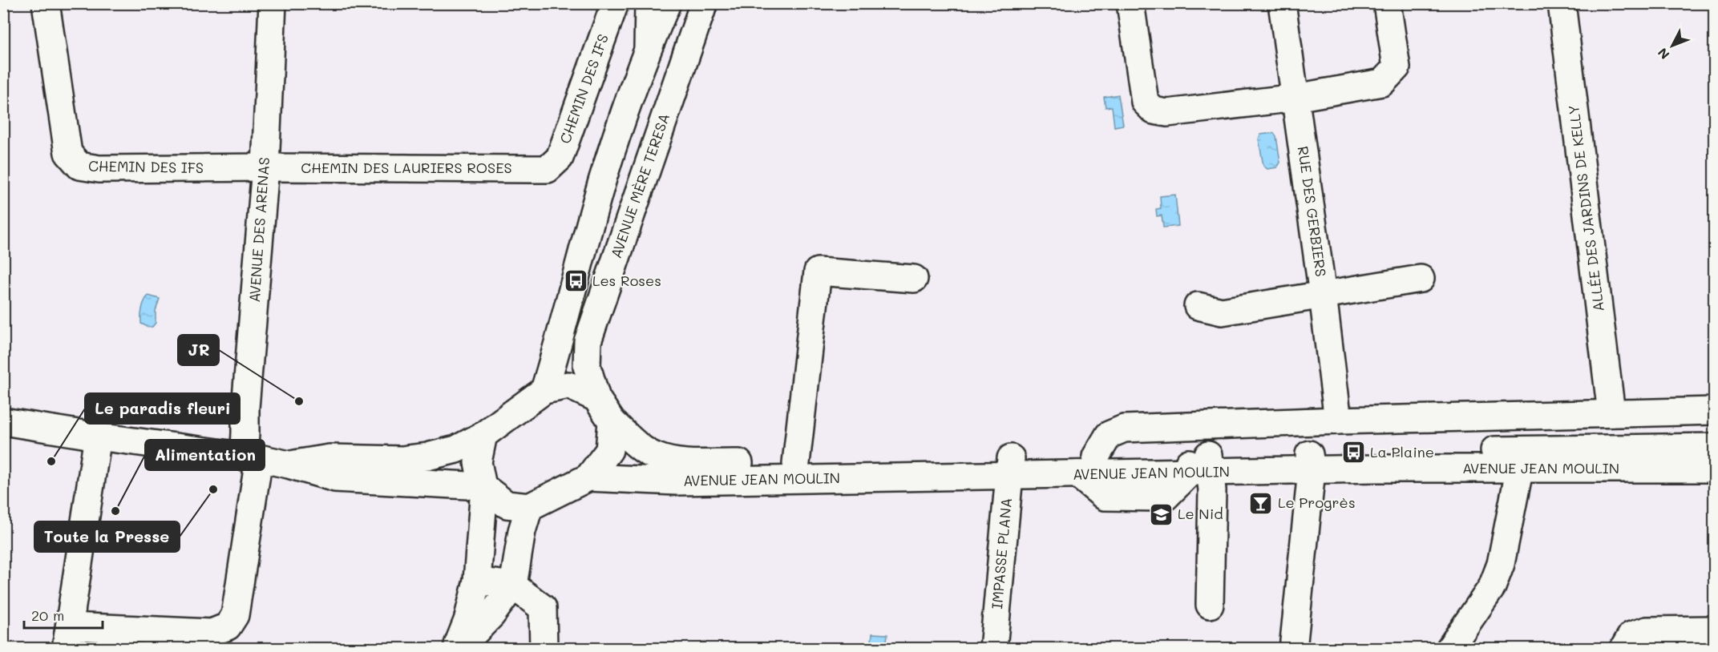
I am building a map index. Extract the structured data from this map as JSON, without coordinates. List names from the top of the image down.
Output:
{
  "streets": {
    "street": [
      "CHEMIN DES IFS",
      "CHEMIN DES LAURIERS ROSES",
      "AVENUE MÈRE TERESA",
      "ALLÉE DES JARDINS DE KELLY",
      "RUE DES GERBIERS",
      "AVENUE DES ARENAS",
      "AVENUE JEAN MOULIN",
      "IMPASSE PLANA"
    ]
  },
  "crossings": [
    ["CHEMIN DES IFS", "CHEMIN DES LAURIERS ROSES"],
    ["CHEMIN DES IFS", "AVENUE DES ARENAS"],
    ["CHEMIN DES LAURIERS ROSES", "AVENUE DES ARENAS"],
    ["AVENUE MÈRE TERESA", "AVENUE JEAN MOULIN"],
    ["ALLÉE DES JARDINS DE KELLY", "AVENUE JEAN MOULIN"],
    ["RUE DES GERBIERS", "AVENUE JEAN MOULIN"],
    ["AVENUE JEAN MOULIN", "IMPASSE PLANA"]
  ],
  "places": {
    "bus stop": ["Les Roses", "La Plaine"],
    "other": [
      "JR",
      "Le paradis fleuri",
      "Toute la Presse",
      "Alimentation"
    ],
    "bar": ["Le Progrès"],
    "school or university": ["Le Nid"]
  },
  "scale_bar": "20 m",
  "north": "bottom left"
}
